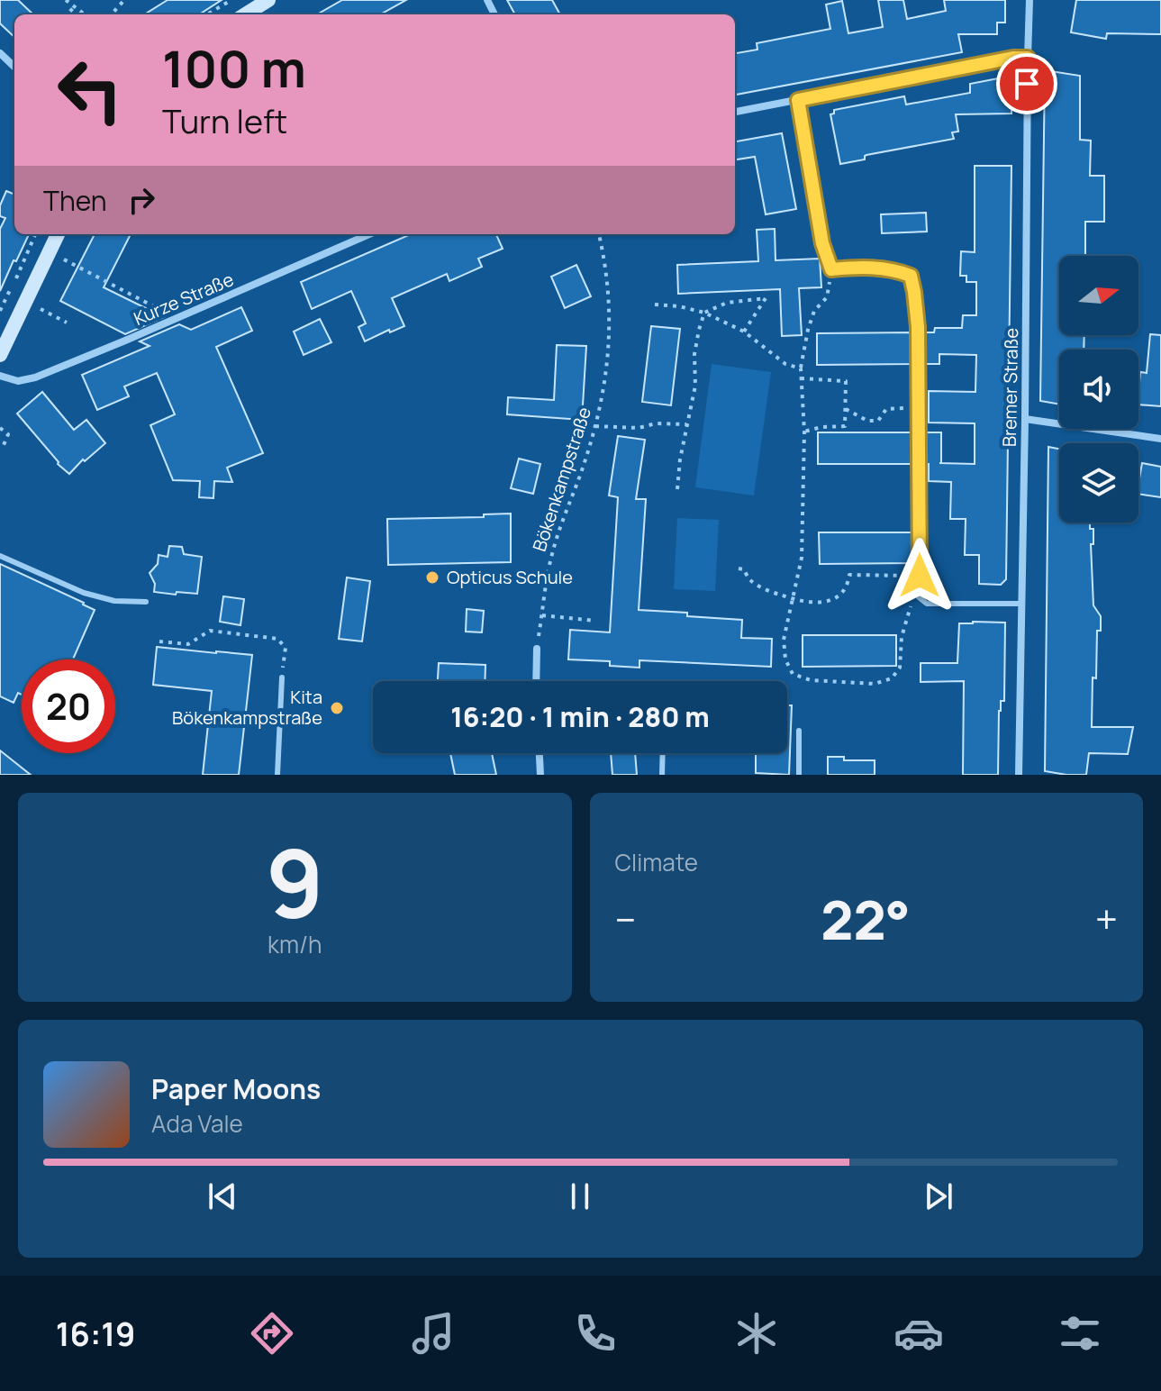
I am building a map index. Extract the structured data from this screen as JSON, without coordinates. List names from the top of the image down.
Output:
{
  "streets": {
    "street": ["Kurze Straße", "Bremer Straße"],
    "path": ["Bökenkampstraße"]
  },
  "places": ["Opticus Schule", "Kita Bökenkampstraße"],
  "north": "right",
  "page": {
    "turn": ["100 m", "Turn left"],
    "then": "Then",
    "limit": "20",
    "trip": "16:20 · 1 min · 280 m",
    "tile": [
      ["9", "km/h"],
      "Climate"
    ],
    "heat": ["−", "22°", "+"],
    "song": ["Paper Moons", "Ada Vale"],
    "tabs": "16:19"
  }
}
